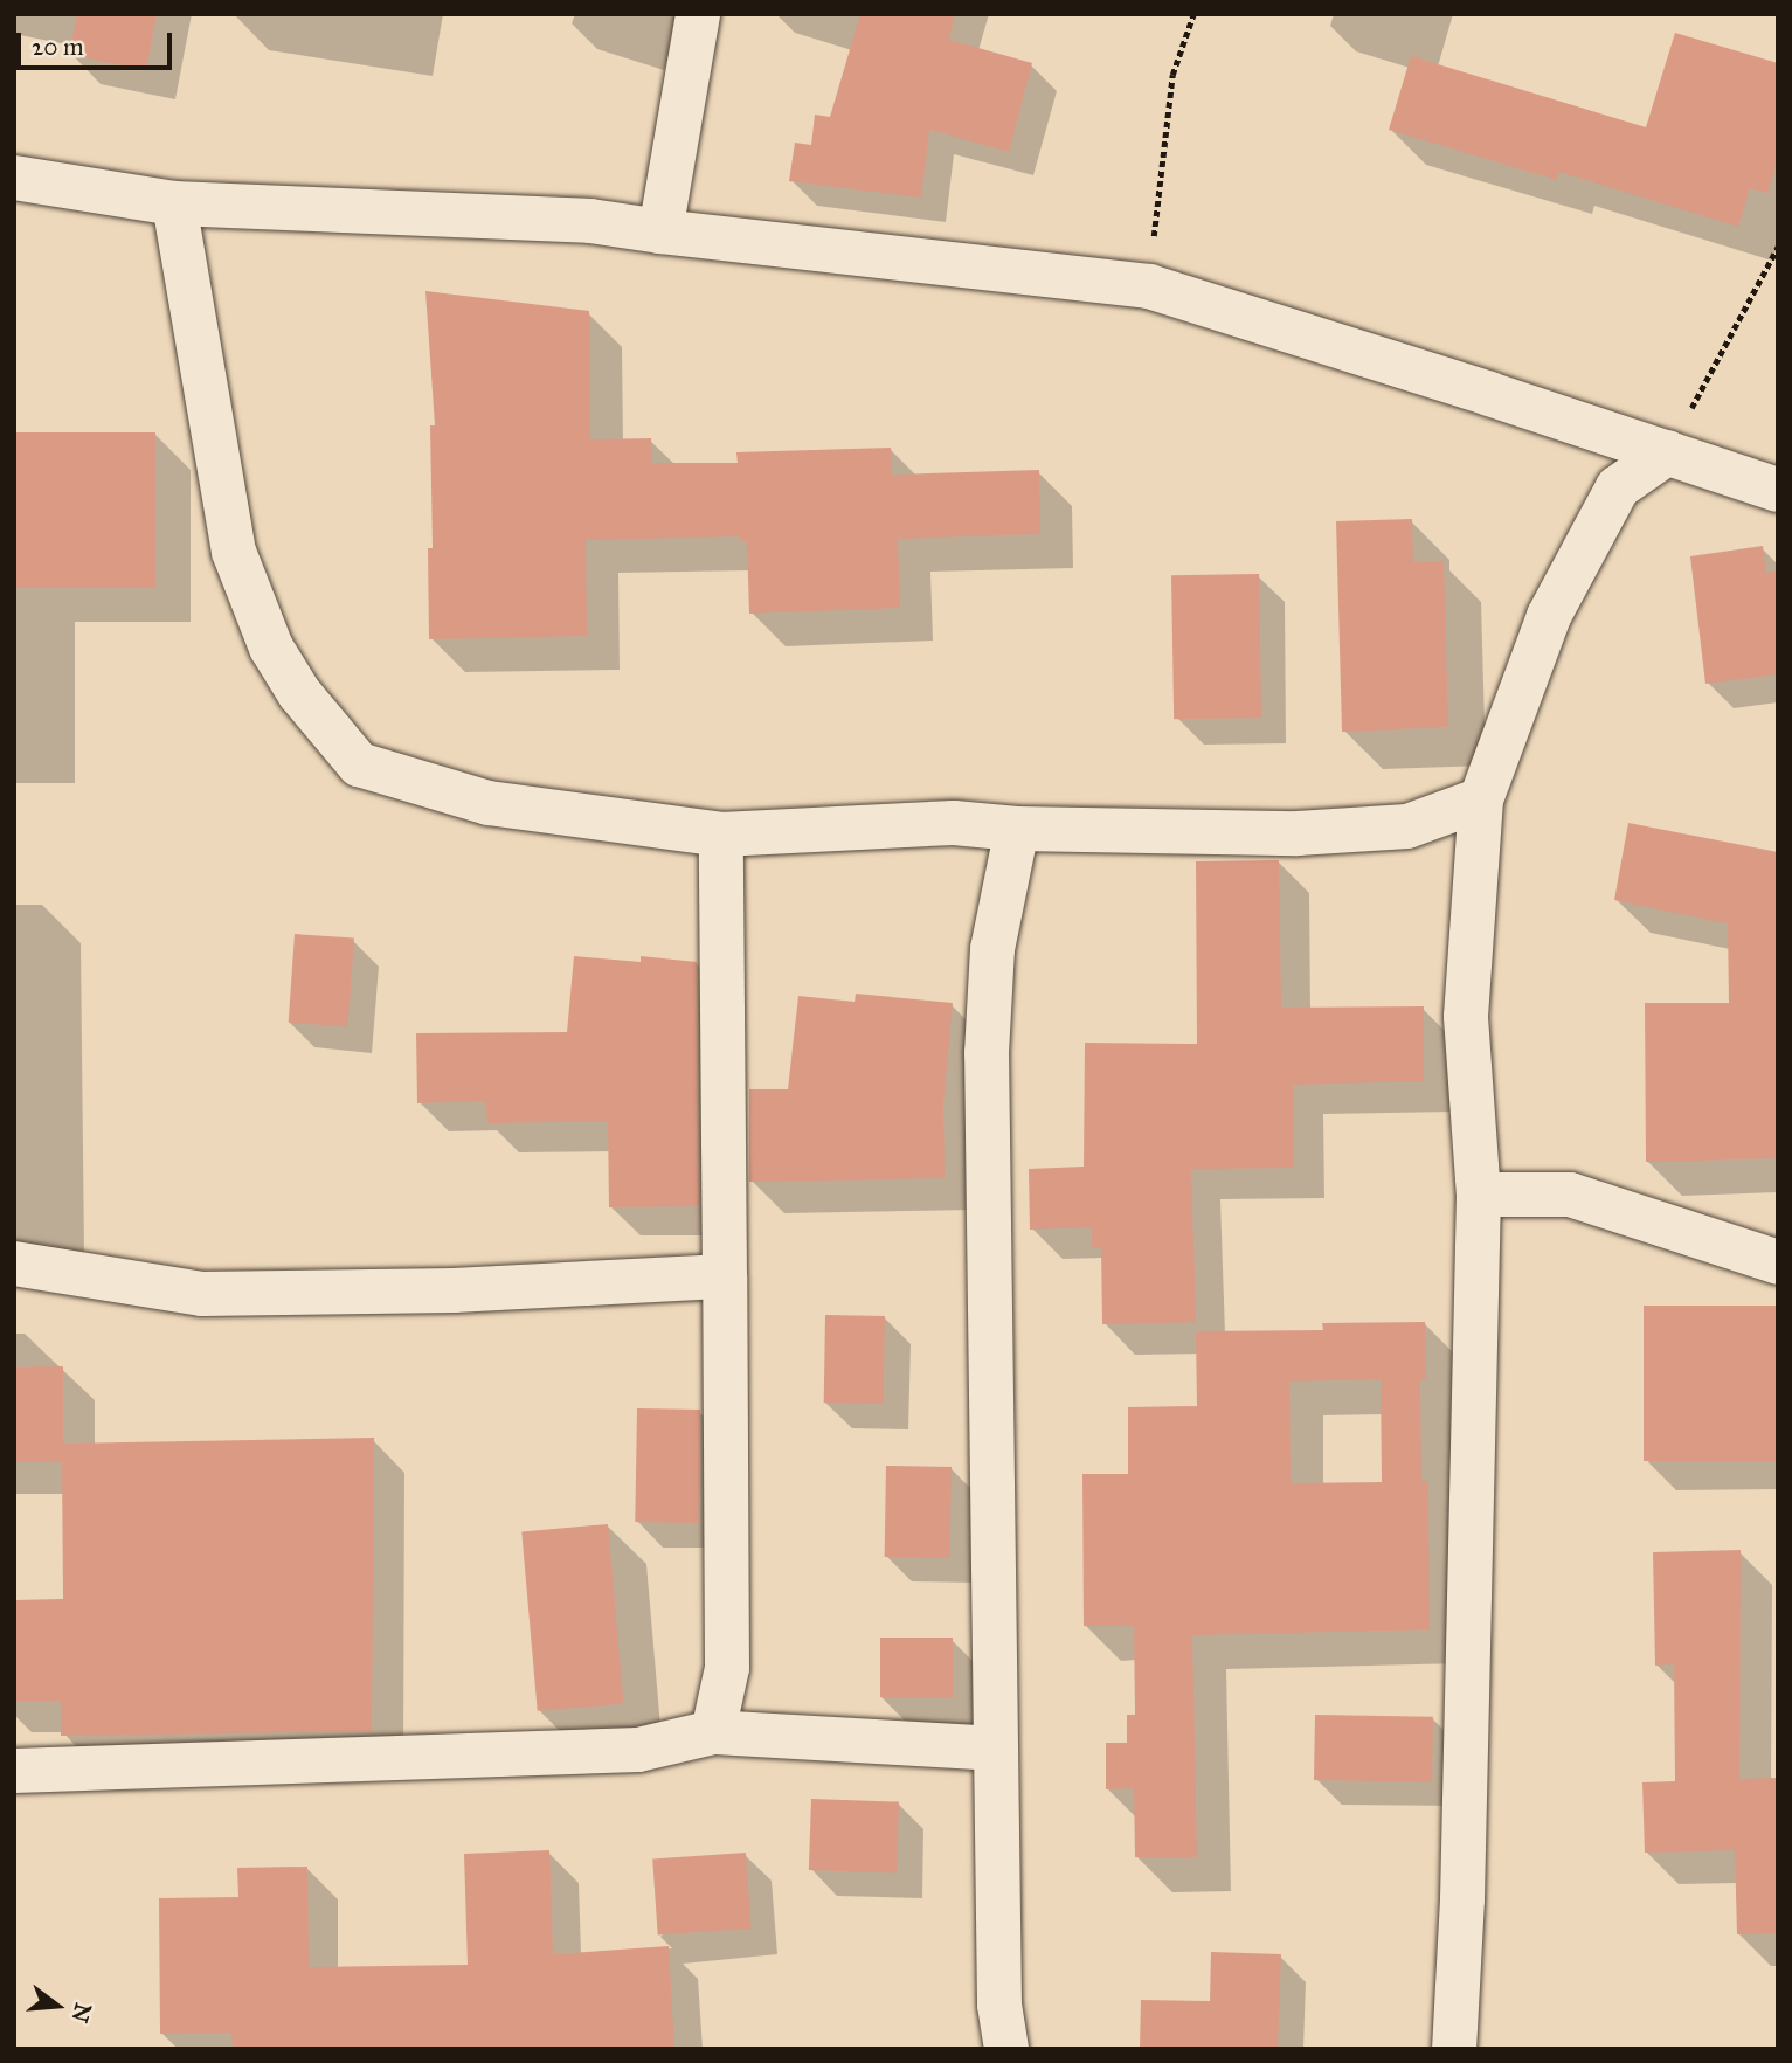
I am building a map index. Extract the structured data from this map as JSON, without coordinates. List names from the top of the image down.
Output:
{
  "scale_bar": "20 m",
  "north": "right"
}
